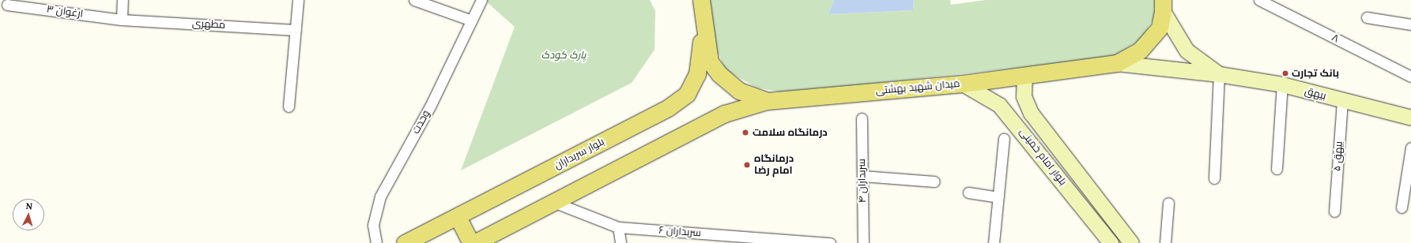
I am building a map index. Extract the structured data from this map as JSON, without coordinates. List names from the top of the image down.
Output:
{
  "streets": {
    "main road": [
      "میدان شهید بهشتی",
      "بیهق",
      "بلوار سربداران",
      "بلوار امام خمینی"
    ],
    "street": [
      "ارغوان ۳",
      "مطهری",
      "۸",
      "وحدت",
      "بیهق ۵",
      "سربداران ۴",
      "سربداران ۶"
    ]
  },
  "crossings": [
    ["ارغوان ۳", "مطهری"],
    ["میدان شهید بهشتی", "بیهق"],
    ["میدان شهید بهشتی", "بلوار سربداران"],
    ["میدان شهید بهشتی", "بلوار امام خمینی"],
    ["بیهق", "بیهق ۵"]
  ],
  "parks": ["پارک کودک"],
  "places": ["بانک تجارت", "درمانگاه سلامت", "درمانگاه امام رضا"],
  "north": "top"
}
